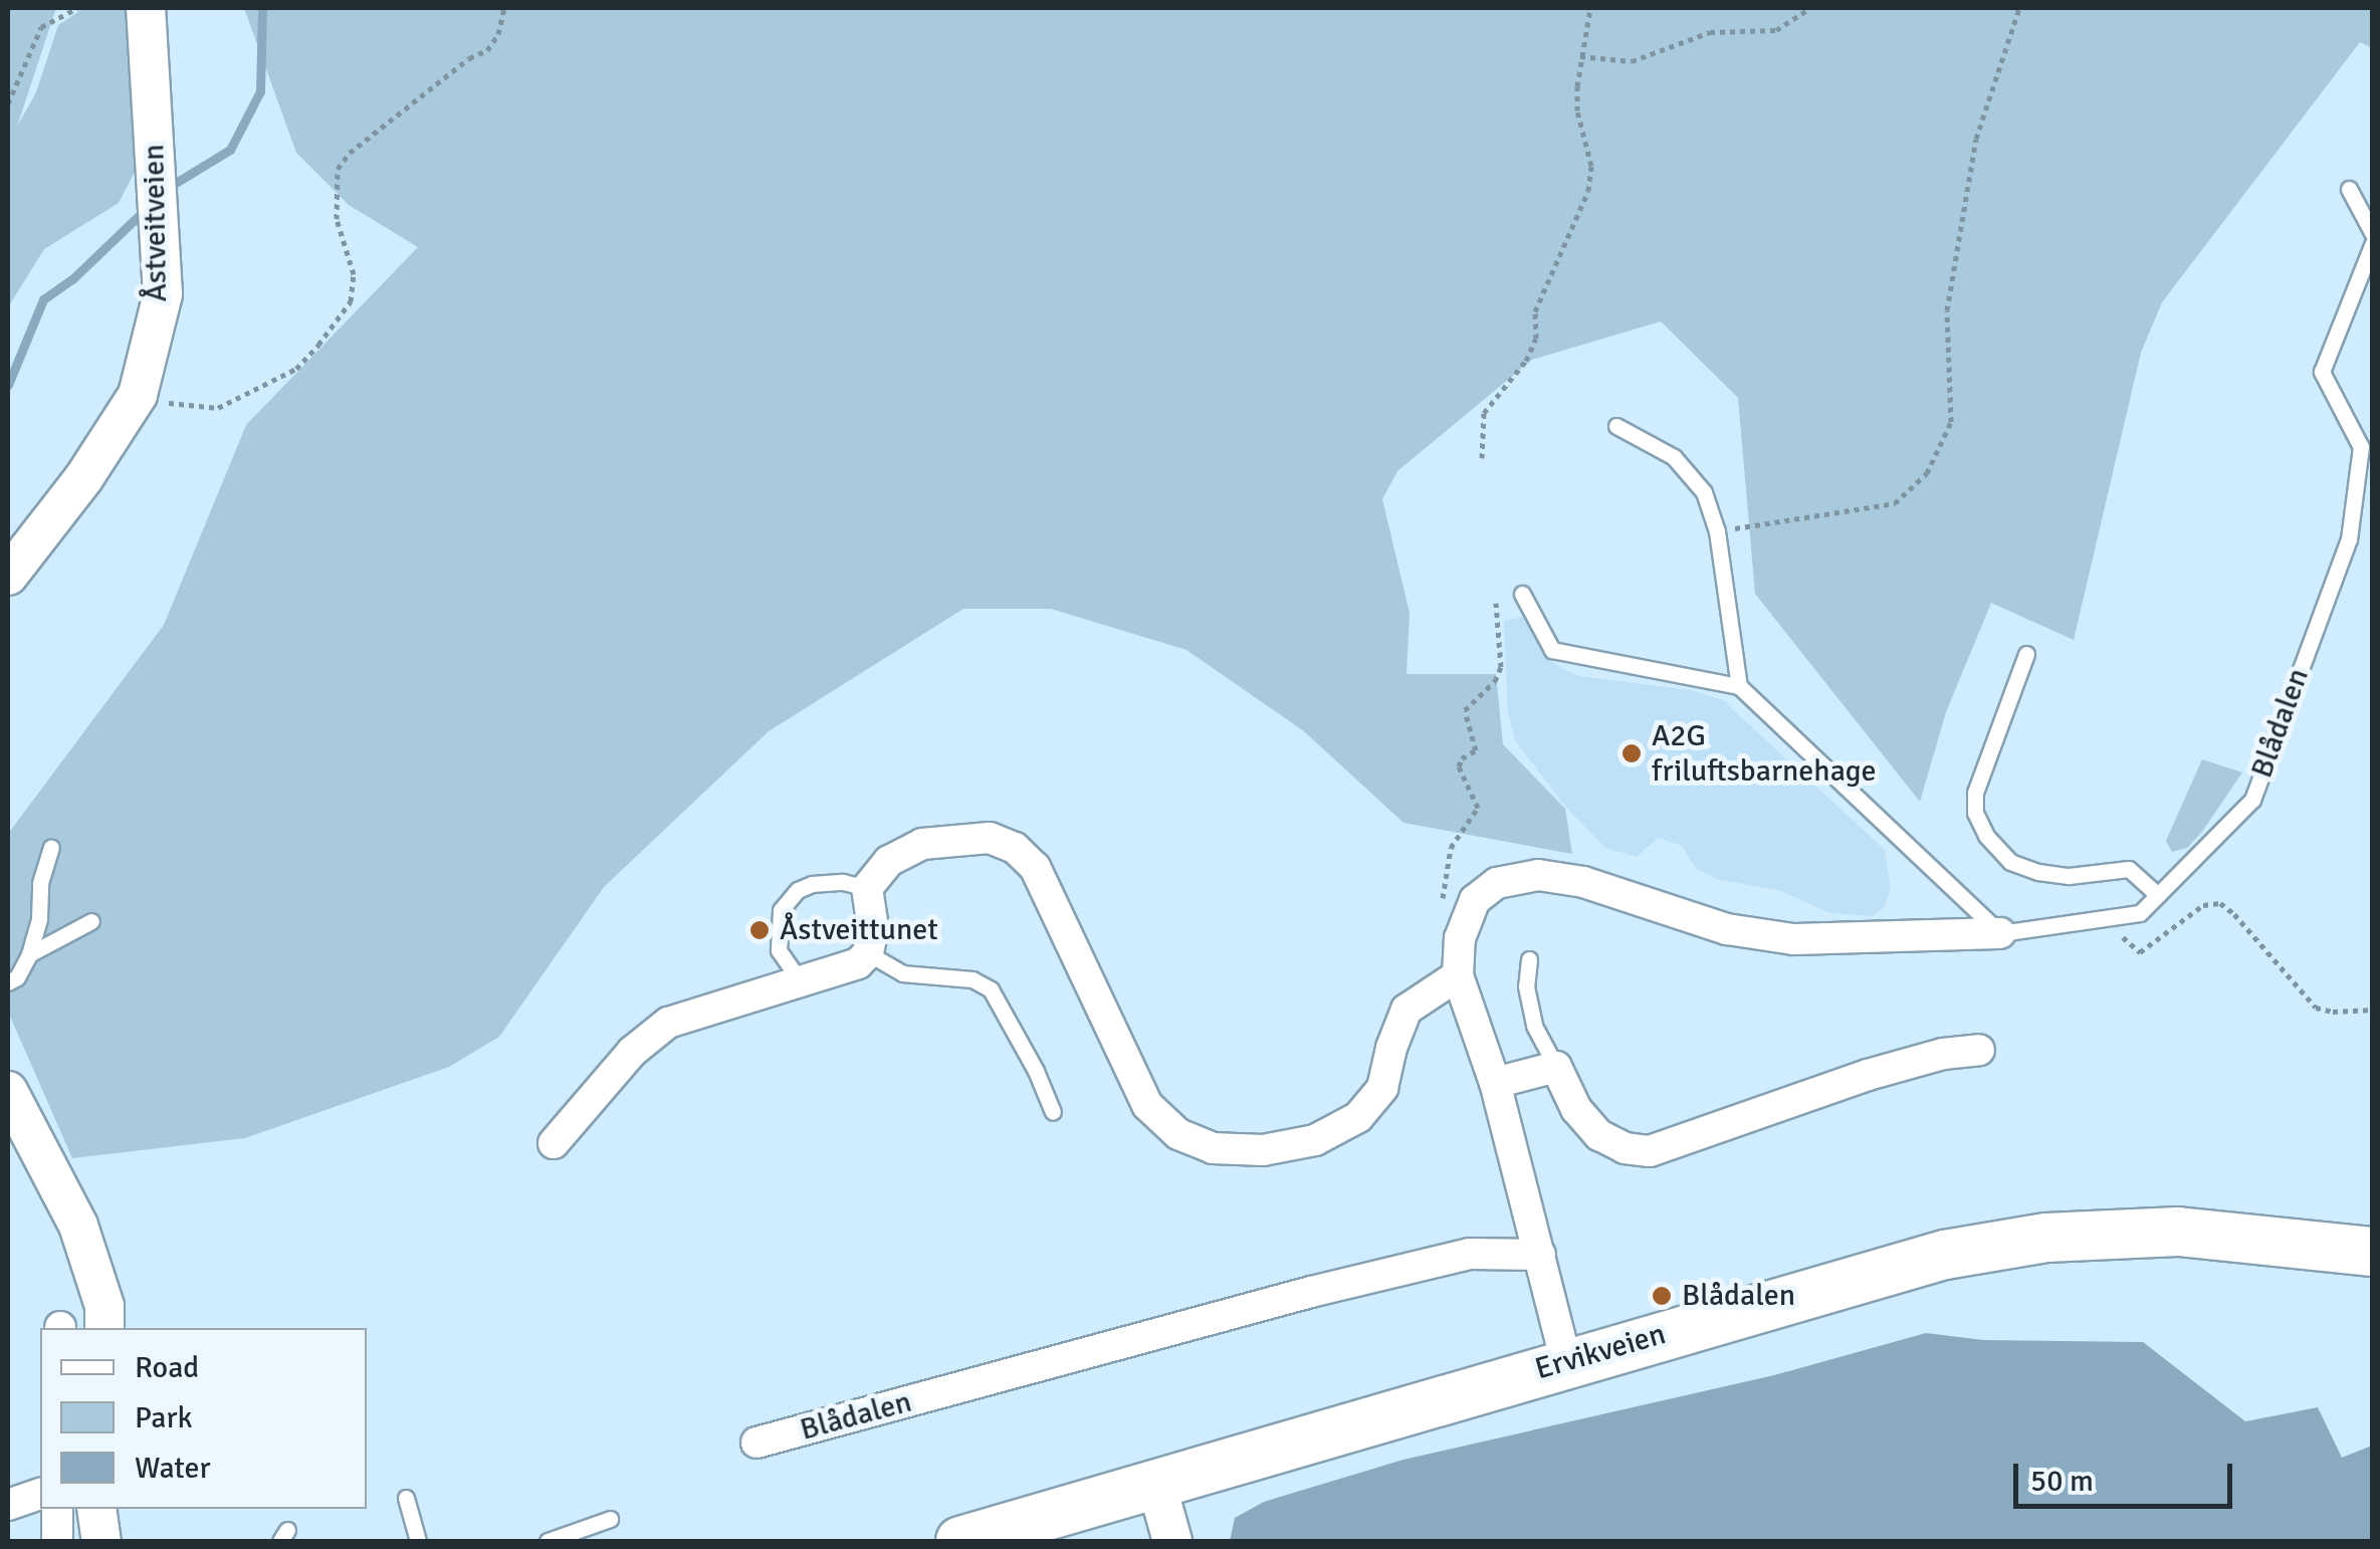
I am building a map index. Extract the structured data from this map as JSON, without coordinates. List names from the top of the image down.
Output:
{
  "streets": {
    "main road": ["Ervikveien"],
    "street": ["Åstveitveien", "Blådalen"]
  },
  "places": ["A2G friluftsbarnehage", "Åstveittunet", "Blådalen"],
  "legend": ["Road", "Park", "Water"],
  "scale_bar": "50 m"
}
